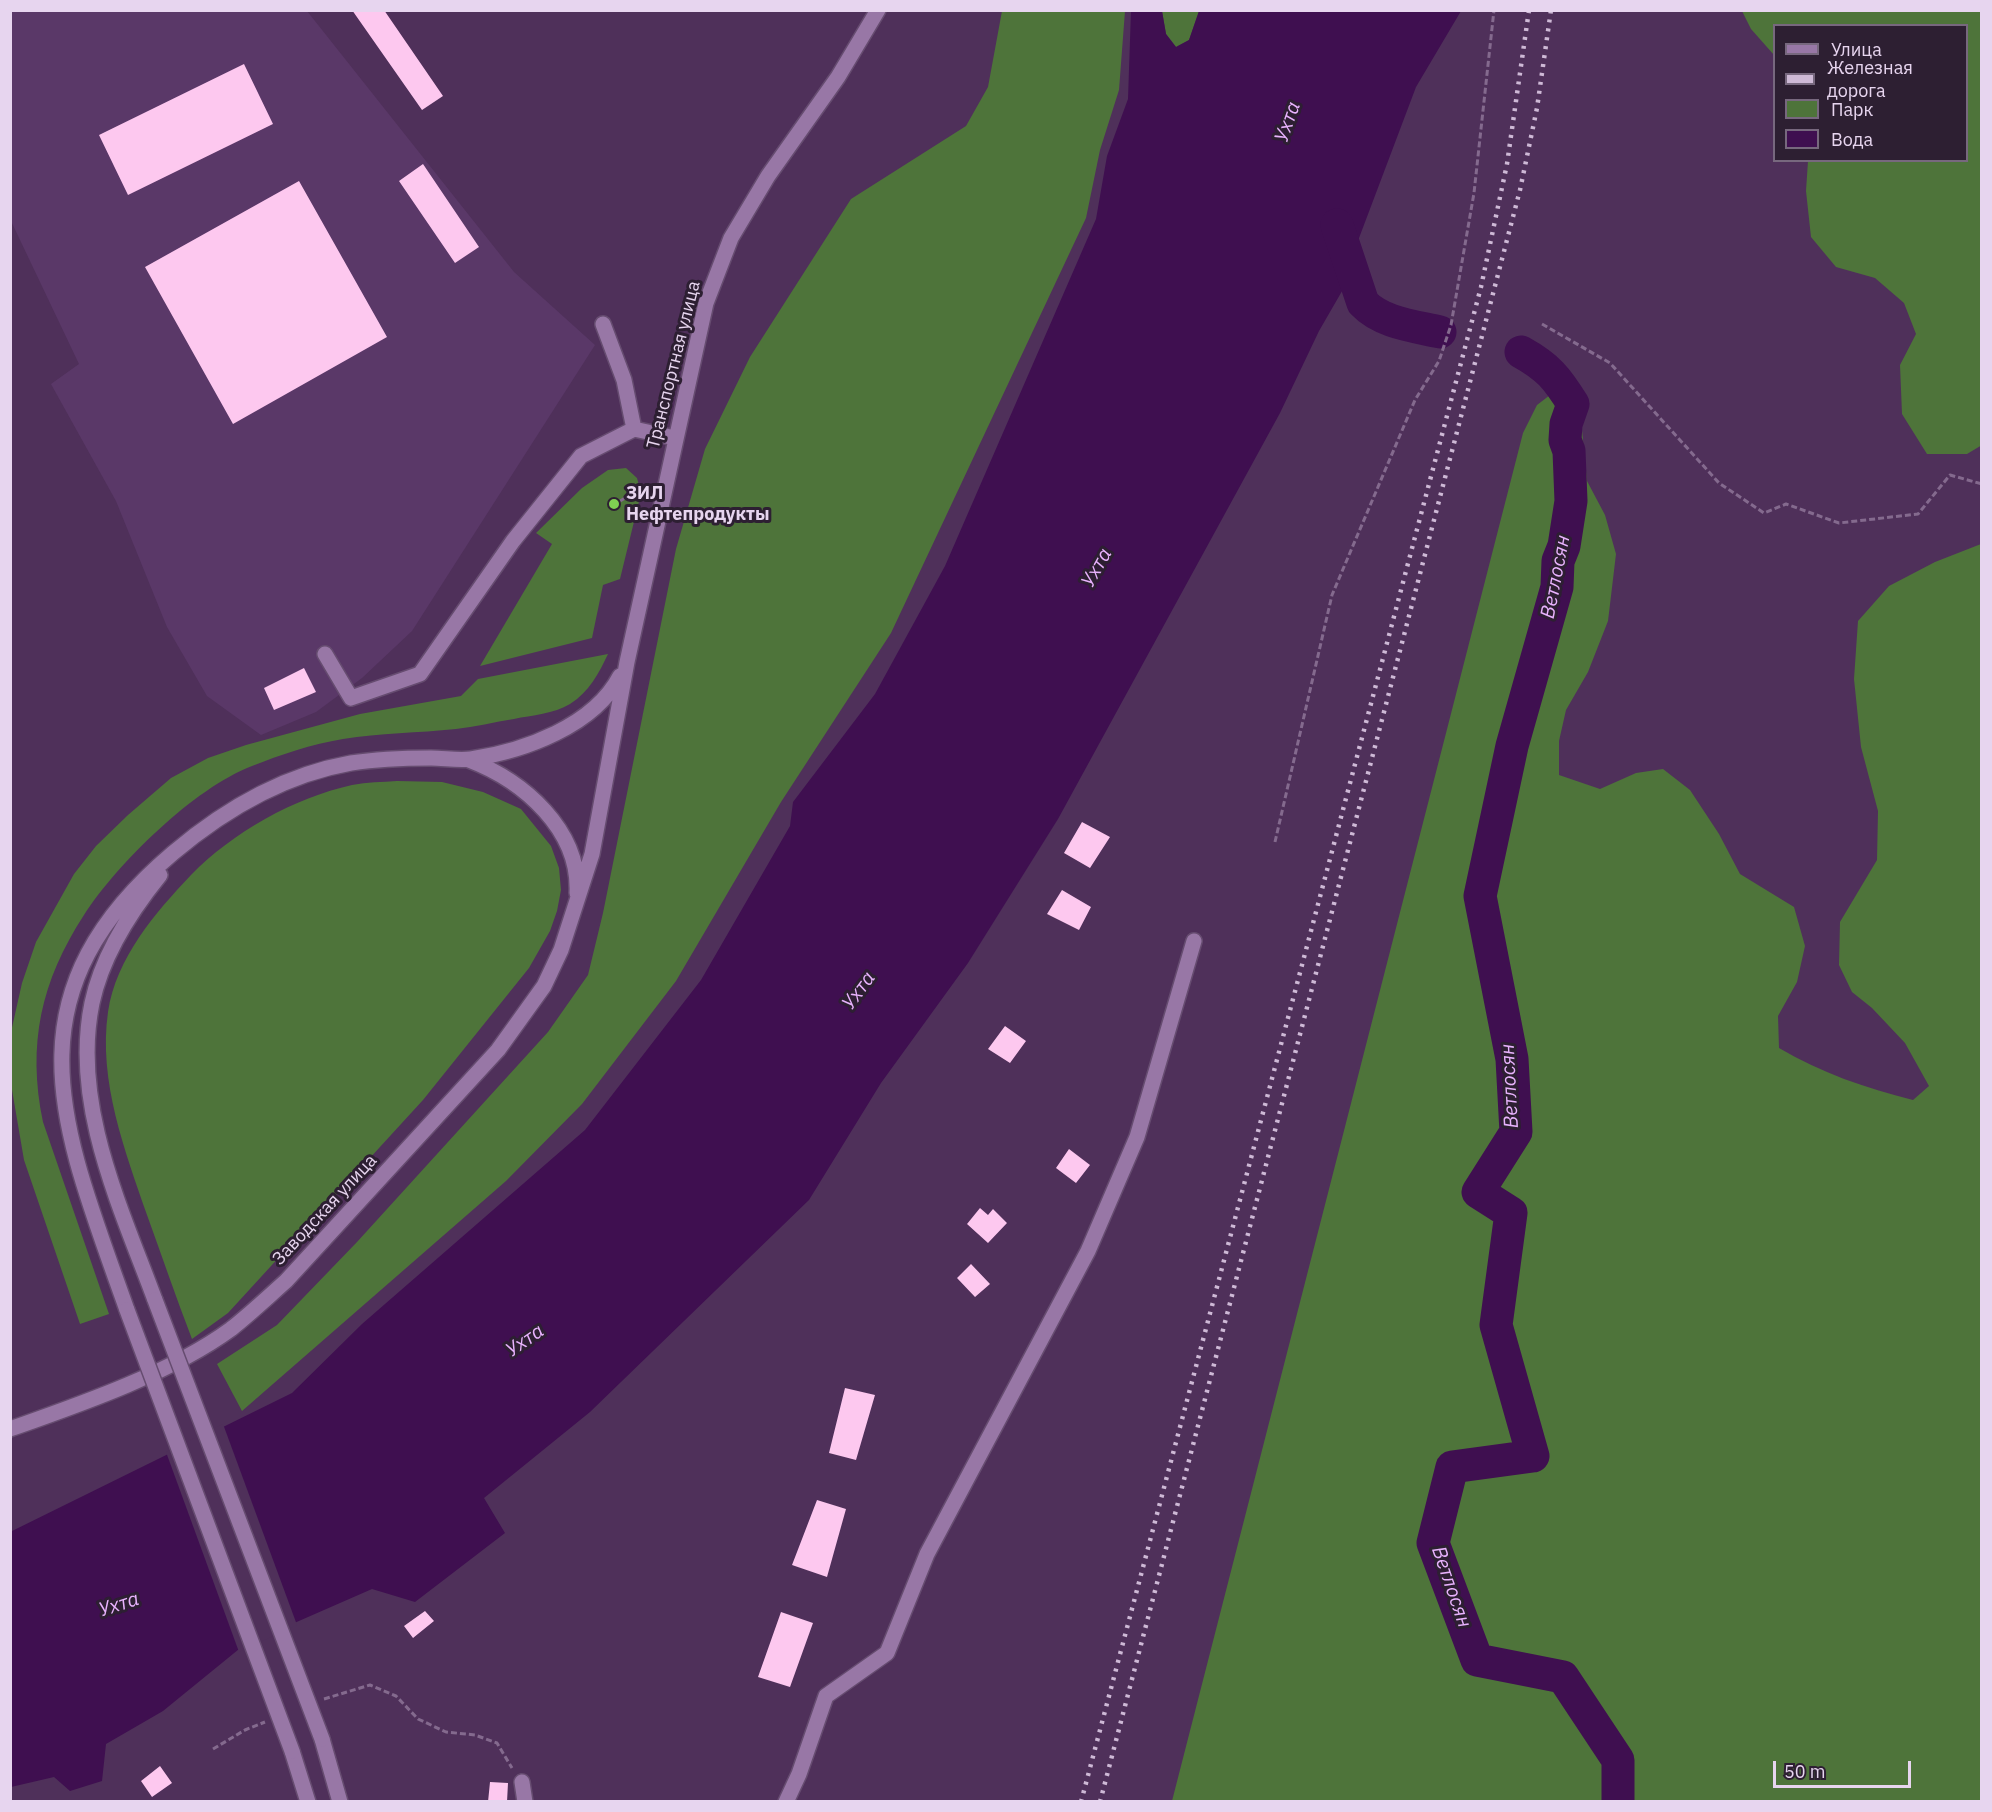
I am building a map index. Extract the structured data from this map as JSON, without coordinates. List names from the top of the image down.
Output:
{
  "streets": {
    "street": ["Транспортная улица", "Заводская улица"]
  },
  "crossings": [
    ["Транспортная улица", "Заводская улица"]
  ],
  "water": ["Ухта", "Ветлосян"],
  "places": ["ЗИЛ Нефтепродукты"],
  "legend": [
    "Улица",
    "Железная дорога",
    "Парк",
    "Вода"
  ],
  "scale_bar": "50 m"
}
